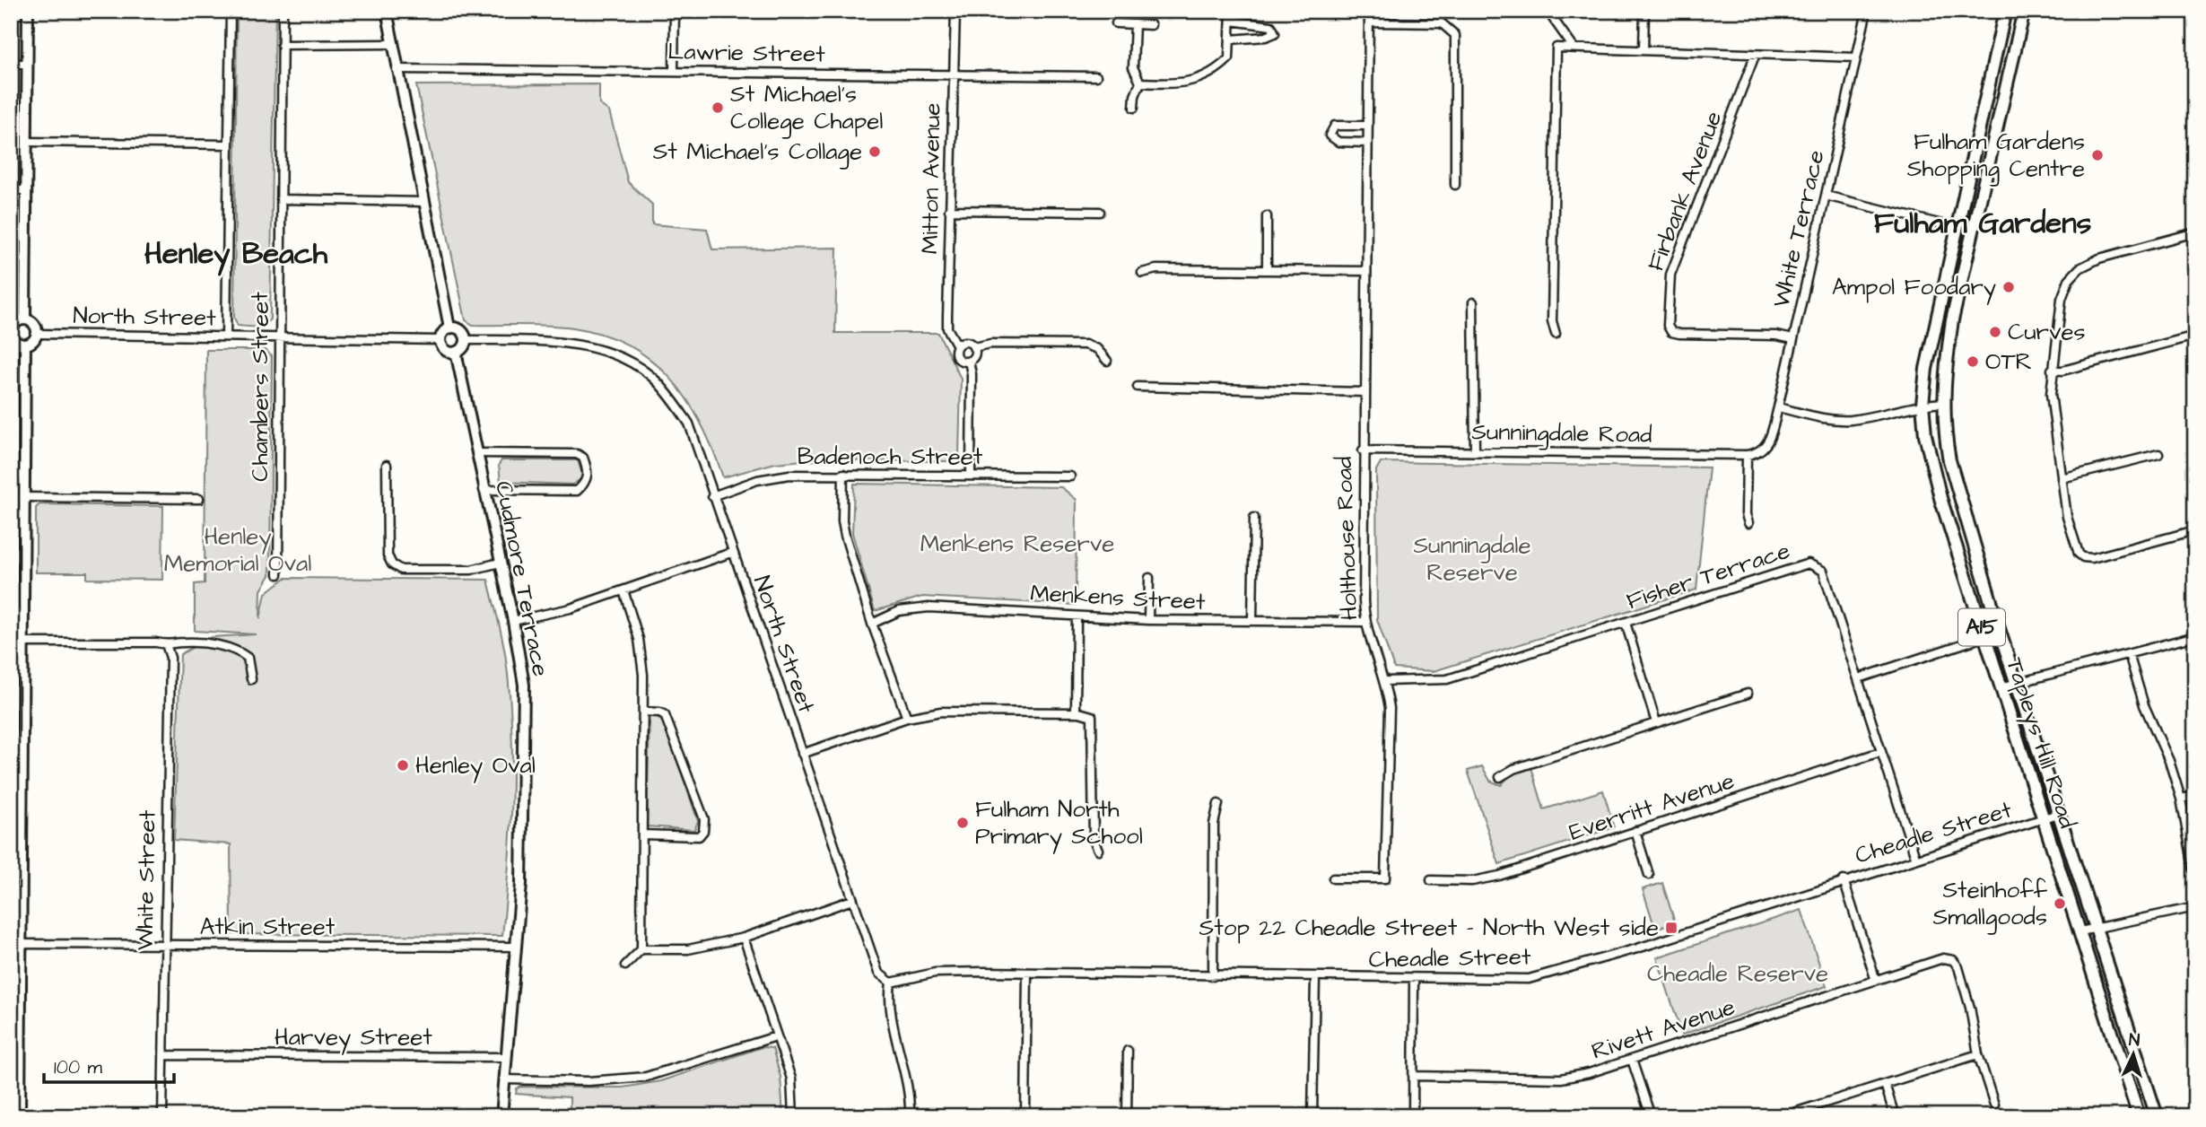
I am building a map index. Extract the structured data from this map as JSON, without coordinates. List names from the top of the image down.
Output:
{
  "streets": {
    "main road": ["A15", "Tapleys Hill Road"],
    "street": [
      "Lawrie Street",
      "Mitton Avenue",
      "Firbank Avenue",
      "White Terrace",
      "North Street",
      "Chambers Street",
      "Sunningdale Road",
      "Badenoch Street",
      "Holthouse Road",
      "Fisher Terrace",
      "Cudmore Terrace",
      "Menkens Street",
      "Everritt Avenue",
      "Cheadle Street",
      "White Street",
      "Atkin Street",
      "Rivett Avenue",
      "Harvey Street"
    ]
  },
  "crossings": [
    ["Lawrie Street", "Mitton Avenue"],
    ["Firbank Avenue", "White Terrace"],
    ["White Terrace", "Sunningdale Road"],
    ["North Street", "Chambers Street"],
    ["North Street", "Badenoch Street"],
    ["North Street", "Cudmore Terrace"],
    ["North Street", "Cheadle Street"],
    ["Sunningdale Road", "Holthouse Road"],
    ["Holthouse Road", "Fisher Terrace"],
    ["Holthouse Road", "Menkens Street"],
    ["Fisher Terrace", "Everritt Avenue"],
    ["Fisher Terrace", "Cheadle Street"],
    ["Cudmore Terrace", "Atkin Street"],
    ["Cudmore Terrace", "Harvey Street"],
    ["Tapleys Hill Road", "Cheadle Street"],
    ["White Street", "Atkin Street"],
    ["White Street", "Harvey Street"]
  ],
  "districts": ["Fulham Gardens", "Henley Beach"],
  "parks": [
    "Henley Memorial Oval",
    "Menkens Reserve",
    "Sunningdale Reserve",
    "Cheadle Reserve"
  ],
  "places": {
    "other": [
      "St Michael's College Chapel",
      "St Michael's Collage",
      "Fulham Gardens Shopping Centre",
      "Ampol Foodary",
      "Curves",
      "OTR",
      "Henley Oval",
      "Fulham North Primary School",
      "Steinhoff Smallgoods"
    ],
    "transit": ["Stop 22 Cheadle Street - North West side"]
  },
  "scale_bar": "100 m",
  "north": "top"
}
